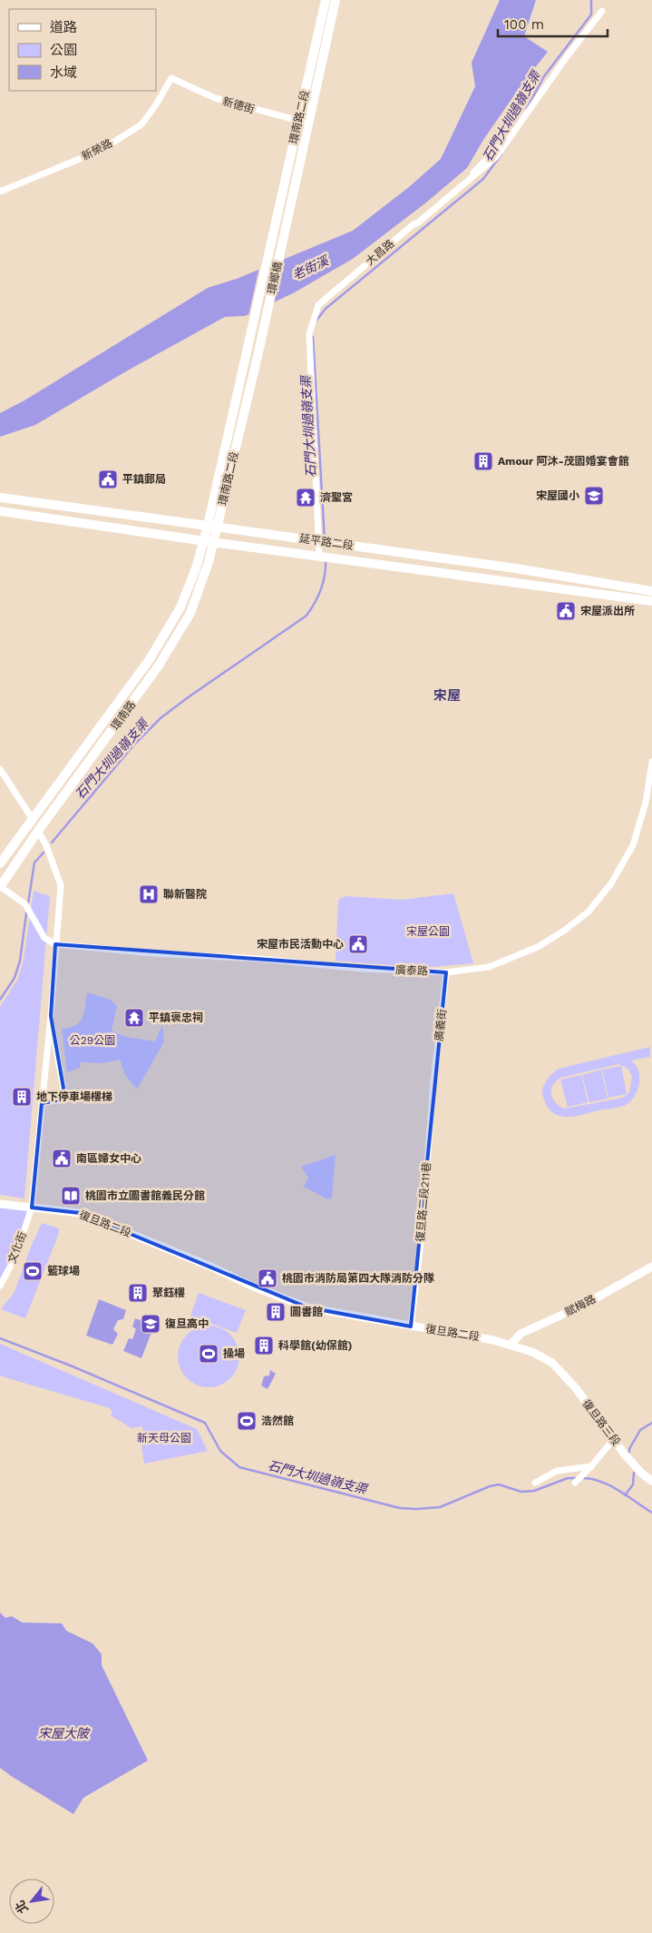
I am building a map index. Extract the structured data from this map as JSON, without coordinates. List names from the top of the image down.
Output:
{
  "streets": {
    "main road": [
      "環南路二段",
      "環鄉橋",
      "延平路二段",
      "環南路"
    ],
    "street": [
      "新德街",
      "新榮路",
      "大昌路",
      "廣泰路",
      "廣義街",
      "復旦路二段211巷",
      "復旦路二段",
      "文化街",
      "賦梅路",
      "復旦路三段"
    ]
  },
  "crossings": [
    ["新德街", "環南路二段"],
    ["新德街", "新榮路"],
    ["環南路二段", "環鄉橋"],
    ["環南路二段", "延平路二段"],
    ["環南路二段", "環南路"],
    ["大昌路", "延平路二段"],
    ["延平路二段", "環南路"],
    ["廣泰路", "廣義街"],
    ["廣義街", "復旦路二段211巷"],
    ["復旦路二段211巷", "復旦路二段"],
    ["復旦路二段", "文化街"],
    ["復旦路二段", "賦梅路"],
    ["復旦路二段", "復旦路三段"]
  ],
  "districts": ["宋屋"],
  "water": ["石門大圳過嶺支渠", "老街溪", "宋屋大陂"],
  "parks": ["宋屋公園", "公29公園", "新天母公園"],
  "places": {
    "building": [
      "Amour 阿沐-茂園婚宴會館",
      "地下停車場樓梯",
      "聚鈺樓",
      "圖書館",
      "科學館(幼保館)"
    ],
    "public building": [
      "平鎮郵局",
      "宋屋派出所",
      "宋屋市民活動中心",
      "南區婦女中心",
      "桃園市消防局第四大隊消防分隊"
    ],
    "school or university": ["宋屋國小", "復旦高中"],
    "temple": ["濟聖宮", "平鎮褒忠祠"],
    "hospital": ["聯新醫院"],
    "library": ["桃園市立圖書館義民分館"],
    "sports": ["籃球場", "操場", "浩然館"]
  },
  "legend": ["道路", "公園", "水域"],
  "scale_bar": "100 m",
  "north": "bottom left"
}
